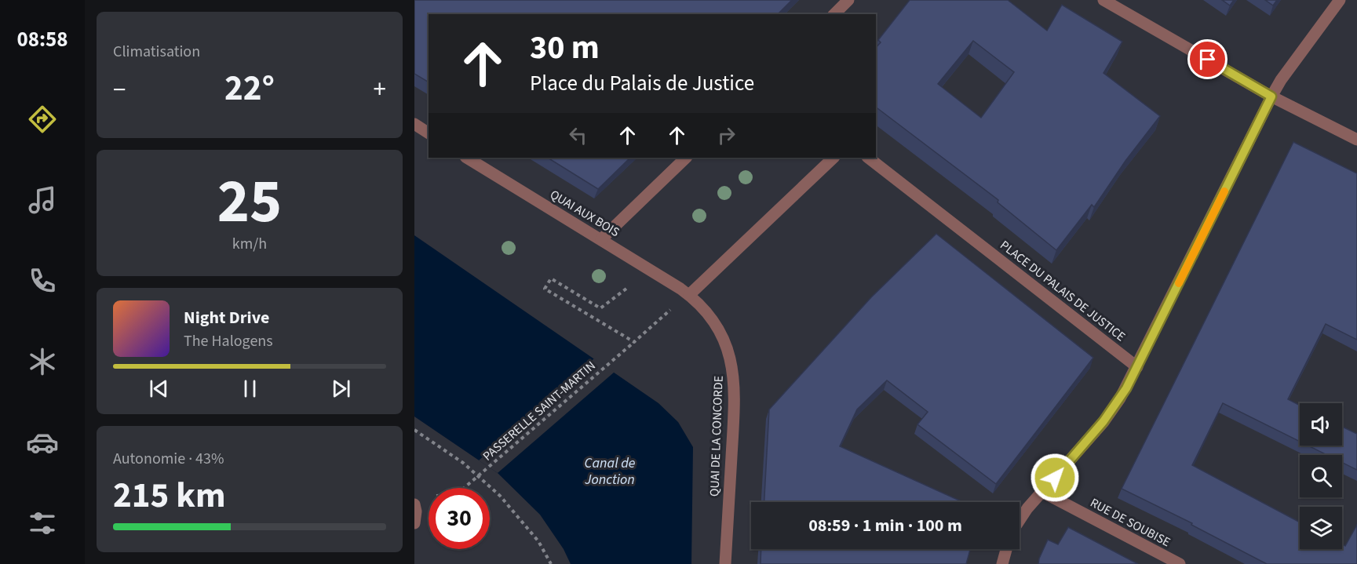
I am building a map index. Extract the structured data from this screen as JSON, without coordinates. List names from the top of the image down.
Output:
{
  "streets": {
    "street": [
      "QUAI AUX BOIS",
      "PLACE DU PALAIS DE JUSTICE",
      "QUAI DE LA CONCORDE",
      "RUE DE SOUBISE"
    ],
    "path": ["PASSERELLE SAINT-MARTIN"]
  },
  "crossings": [
    ["QUAI AUX BOIS", "QUAI DE LA CONCORDE"]
  ],
  "water": ["Canal de Jonction"],
  "page": {
    "tabs": "08:58",
    "tile": [
      "Climatisation",
      ["25", "km/h"],
      ["Autonomie · 43%", "215 km"]
    ],
    "turn": ["30 m", "Place du Palais de Justice"],
    "heat": ["−", "22°", "+"],
    "song": ["Night Drive", "The Halogens"],
    "limit": "30",
    "trip": "08:59 · 1 min · 100 m"
  }
}
